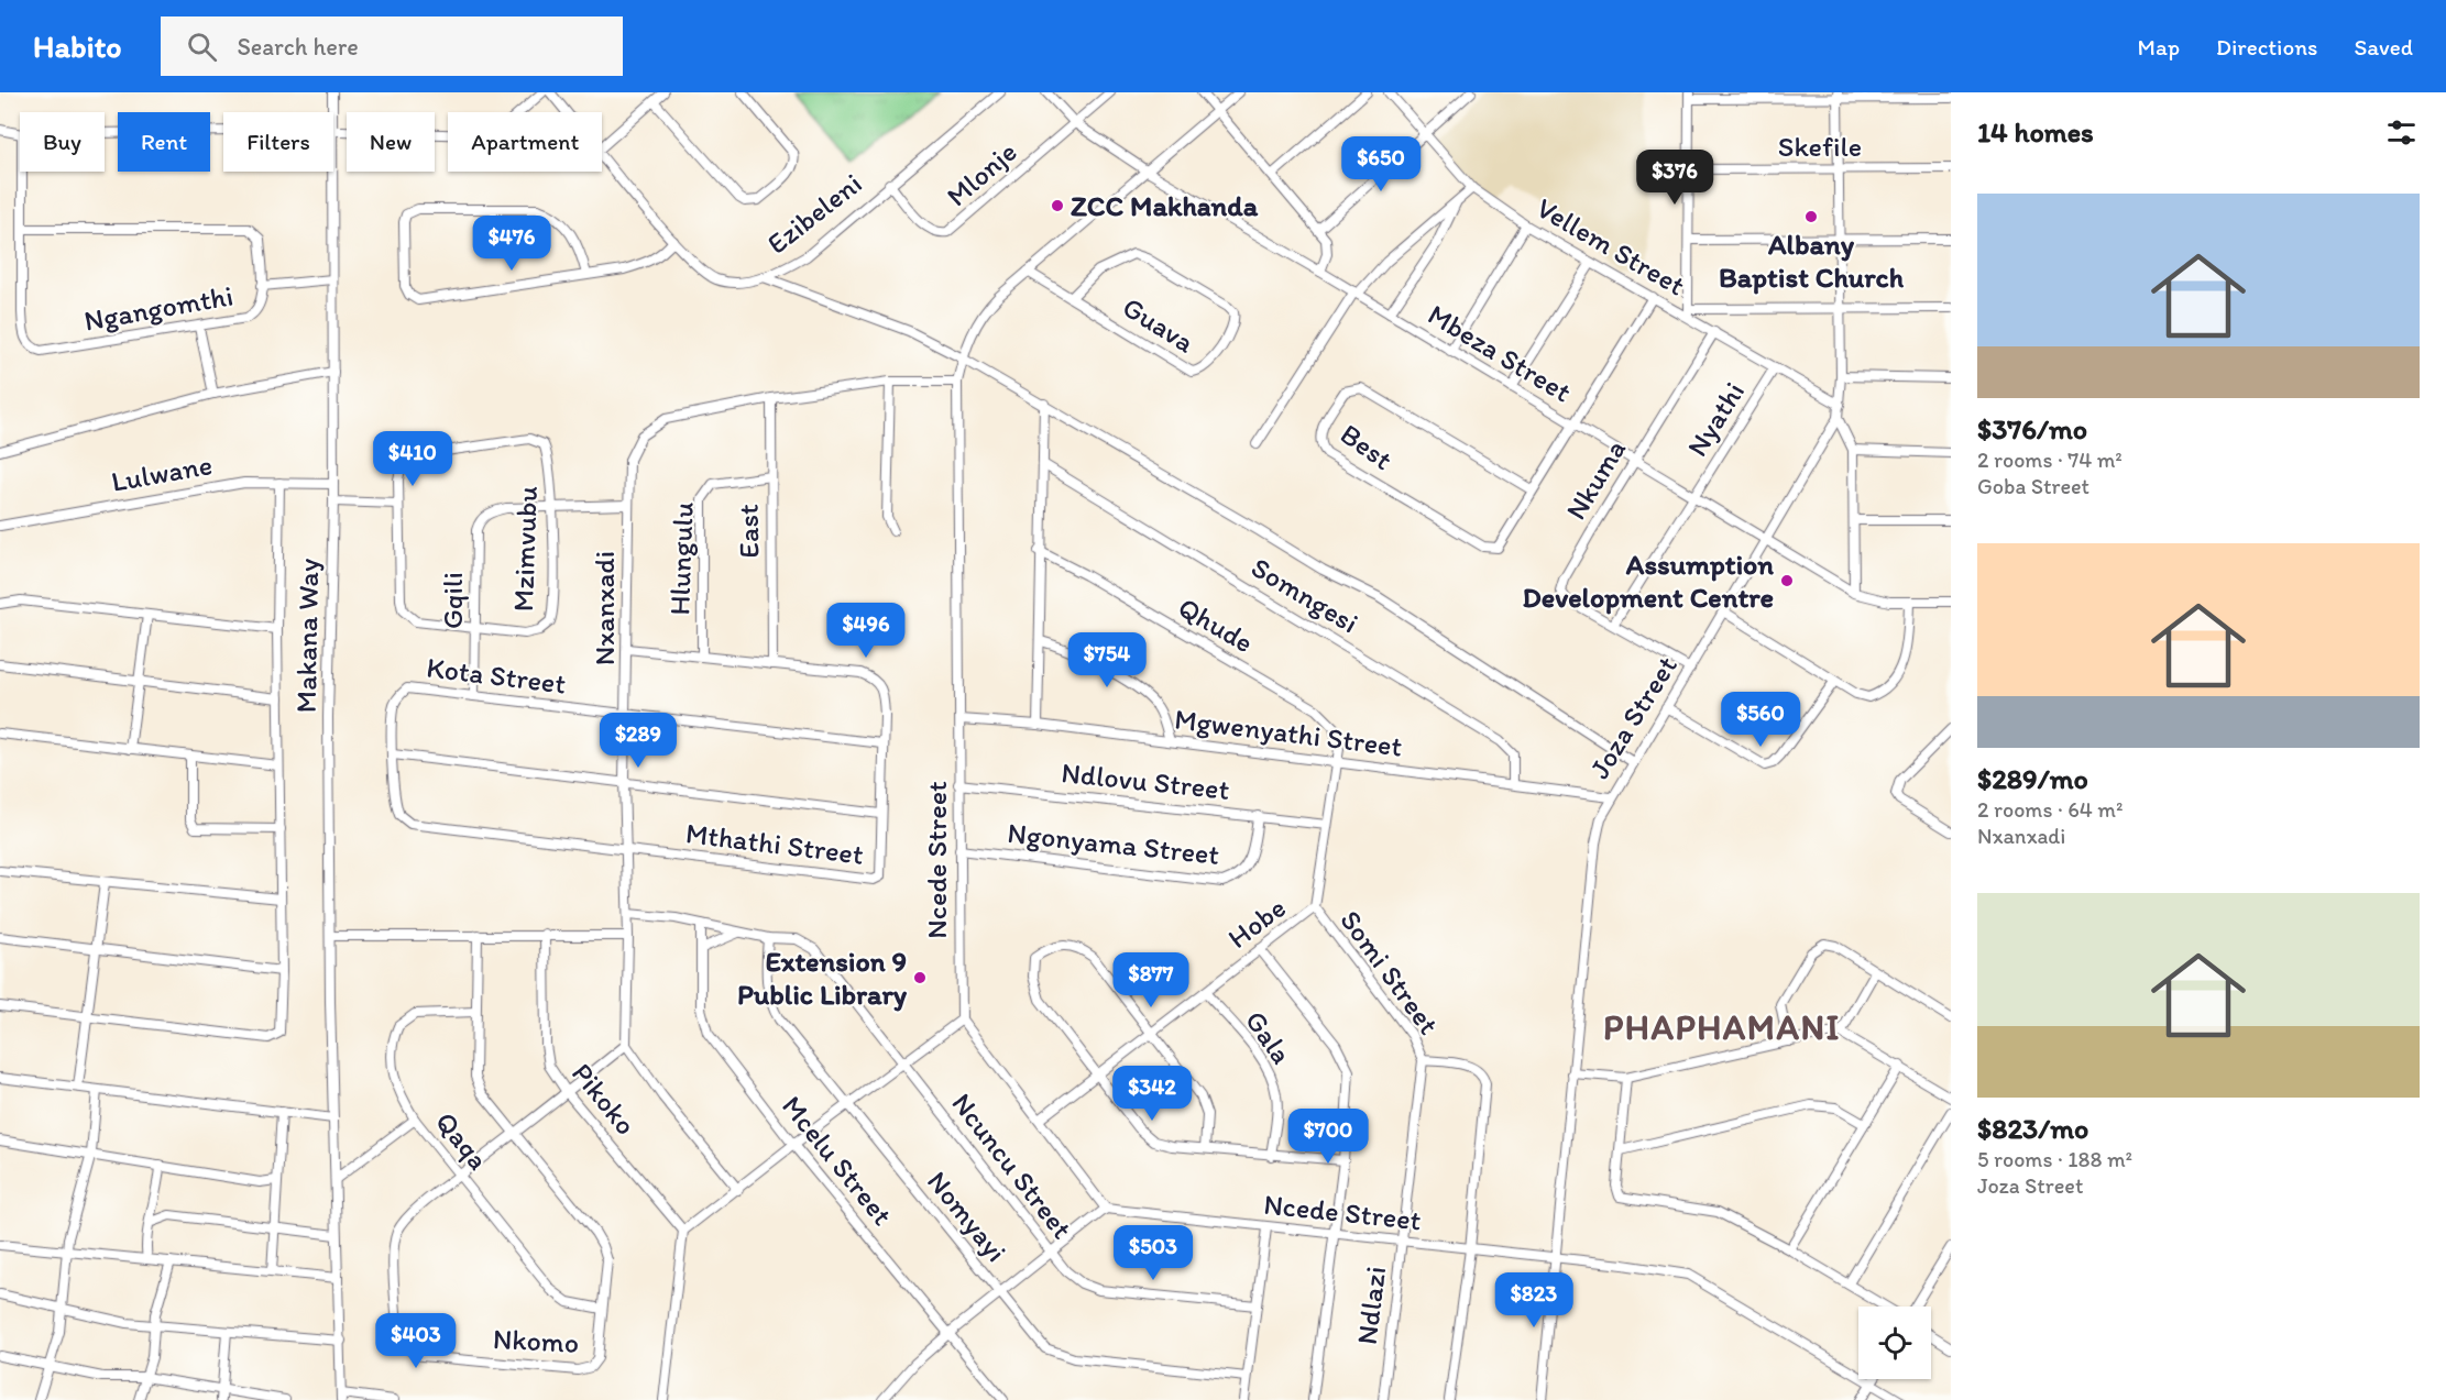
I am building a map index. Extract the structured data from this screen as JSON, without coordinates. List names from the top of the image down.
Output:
{
  "streets": {
    "street": [
      "Skefile",
      "Mlonje",
      "Ezibeleni",
      "Vellem Street",
      "Ngangomthi",
      "Guava",
      "Mbeza Street",
      "Nyathi",
      "Best",
      "Lulwane",
      "Nkuma",
      "East",
      "Mzimvubu",
      "Hlungulu",
      "Somngesi",
      "Gqili",
      "Nxanxadi",
      "Qhude",
      "Makana Way",
      "Kota Street",
      "Joza Street",
      "Mgwenyathi Street",
      "Ndlovu Street",
      "Mthathi Street",
      "Ngonyama Street",
      "Ncede Street",
      "Hobe",
      "Somi Street",
      "Gala",
      "Pikoko",
      "Qaqa",
      "Mcelu Street",
      "Ncuncu Street",
      "Nomyayi",
      "Ndlazi",
      "Nkomo"
    ]
  },
  "crossings": [
    ["Skefile", "Joza Street"],
    ["Mlonje", "Ezibeleni"],
    ["Mlonje", "Mbeza Street"],
    ["Vellem Street", "Nyathi"],
    ["Vellem Street", "Best"],
    ["Vellem Street", "Nkuma"],
    ["Vellem Street", "Joza Street"],
    ["Guava", "Ncede Street"],
    ["Mbeza Street", "Nyathi"],
    ["Mbeza Street", "Best"],
    ["Mbeza Street", "Nkuma"],
    ["Mbeza Street", "Joza Street"],
    ["Mbeza Street", "Ncede Street"],
    ["Nyathi", "Nkuma"],
    ["Lulwane", "Makana Way"],
    ["Nkuma", "Joza Street"],
    ["East", "Hlungulu"],
    ["East", "Nxanxadi"],
    ["East", "Mthathi Street"],
    ["Mzimvubu", "Gqili"],
    ["Hlungulu", "Mthathi Street"],
    ["Somngesi", "Mgwenyathi Street"],
    ["Gqili", "Kota Street"],
    ["Nxanxadi", "Kota Street"],
    ["Nxanxadi", "Mthathi Street"],
    ["Nxanxadi", "Ncede Street"],
    ["Nxanxadi", "Nkomo"],
    ["Qhude", "Mgwenyathi Street"],
    ["Qhude", "Somi Street"],
    ["Kota Street", "Mthathi Street"],
    ["Joza Street", "Mgwenyathi Street"],
    ["Joza Street", "Ncede Street"],
    ["Mgwenyathi Street", "Ncede Street"],
    ["Mgwenyathi Street", "Somi Street"],
    ["Ndlovu Street", "Ngonyama Street"],
    ["Ndlovu Street", "Ncede Street"],
    ["Ndlovu Street", "Somi Street"],
    ["Ngonyama Street", "Ncede Street"],
    ["Ncede Street", "Somi Street"],
    ["Ncede Street", "Ndlazi"],
    ["Hobe", "Somi Street"],
    ["Hobe", "Gala"],
    ["Somi Street", "Ndlazi"],
    ["Pikoko", "Nkomo"],
    ["Qaqa", "Nkomo"],
    ["Ncuncu Street", "Nomyayi"]
  ],
  "districts": ["PHAPHAMANI"],
  "places": [
    "ZCC Makhanda",
    "Albany Baptist Church",
    "Assumption Development Centre",
    "Extension 9 Public Library"
  ],
  "page": {
    "header": "Habito",
    "search": "Search here",
    "nav": ["Map", "Directions", "Saved"],
    "heading": "14 homes",
    "chip": [
      "Buy",
      "Rent",
      "Filters",
      "New",
      "Apartment"
    ],
    "price": [
      "$650",
      "$376",
      "$476",
      "$410",
      "$496",
      "$754",
      "$560",
      "$289",
      "$877",
      "$342",
      "$700",
      "$503",
      "$823",
      "$403"
    ],
    "list": [
      {
        "name": "$376/mo",
        "note": "2 rooms · 74 m² · Goba Street"
      },
      {
        "name": "$289/mo",
        "note": "2 rooms · 64 m² · Nxanxadi"
      },
      {
        "name": "$823/mo",
        "note": "5 rooms · 188 m² · Joza Street"
      }
    ]
  }
}
